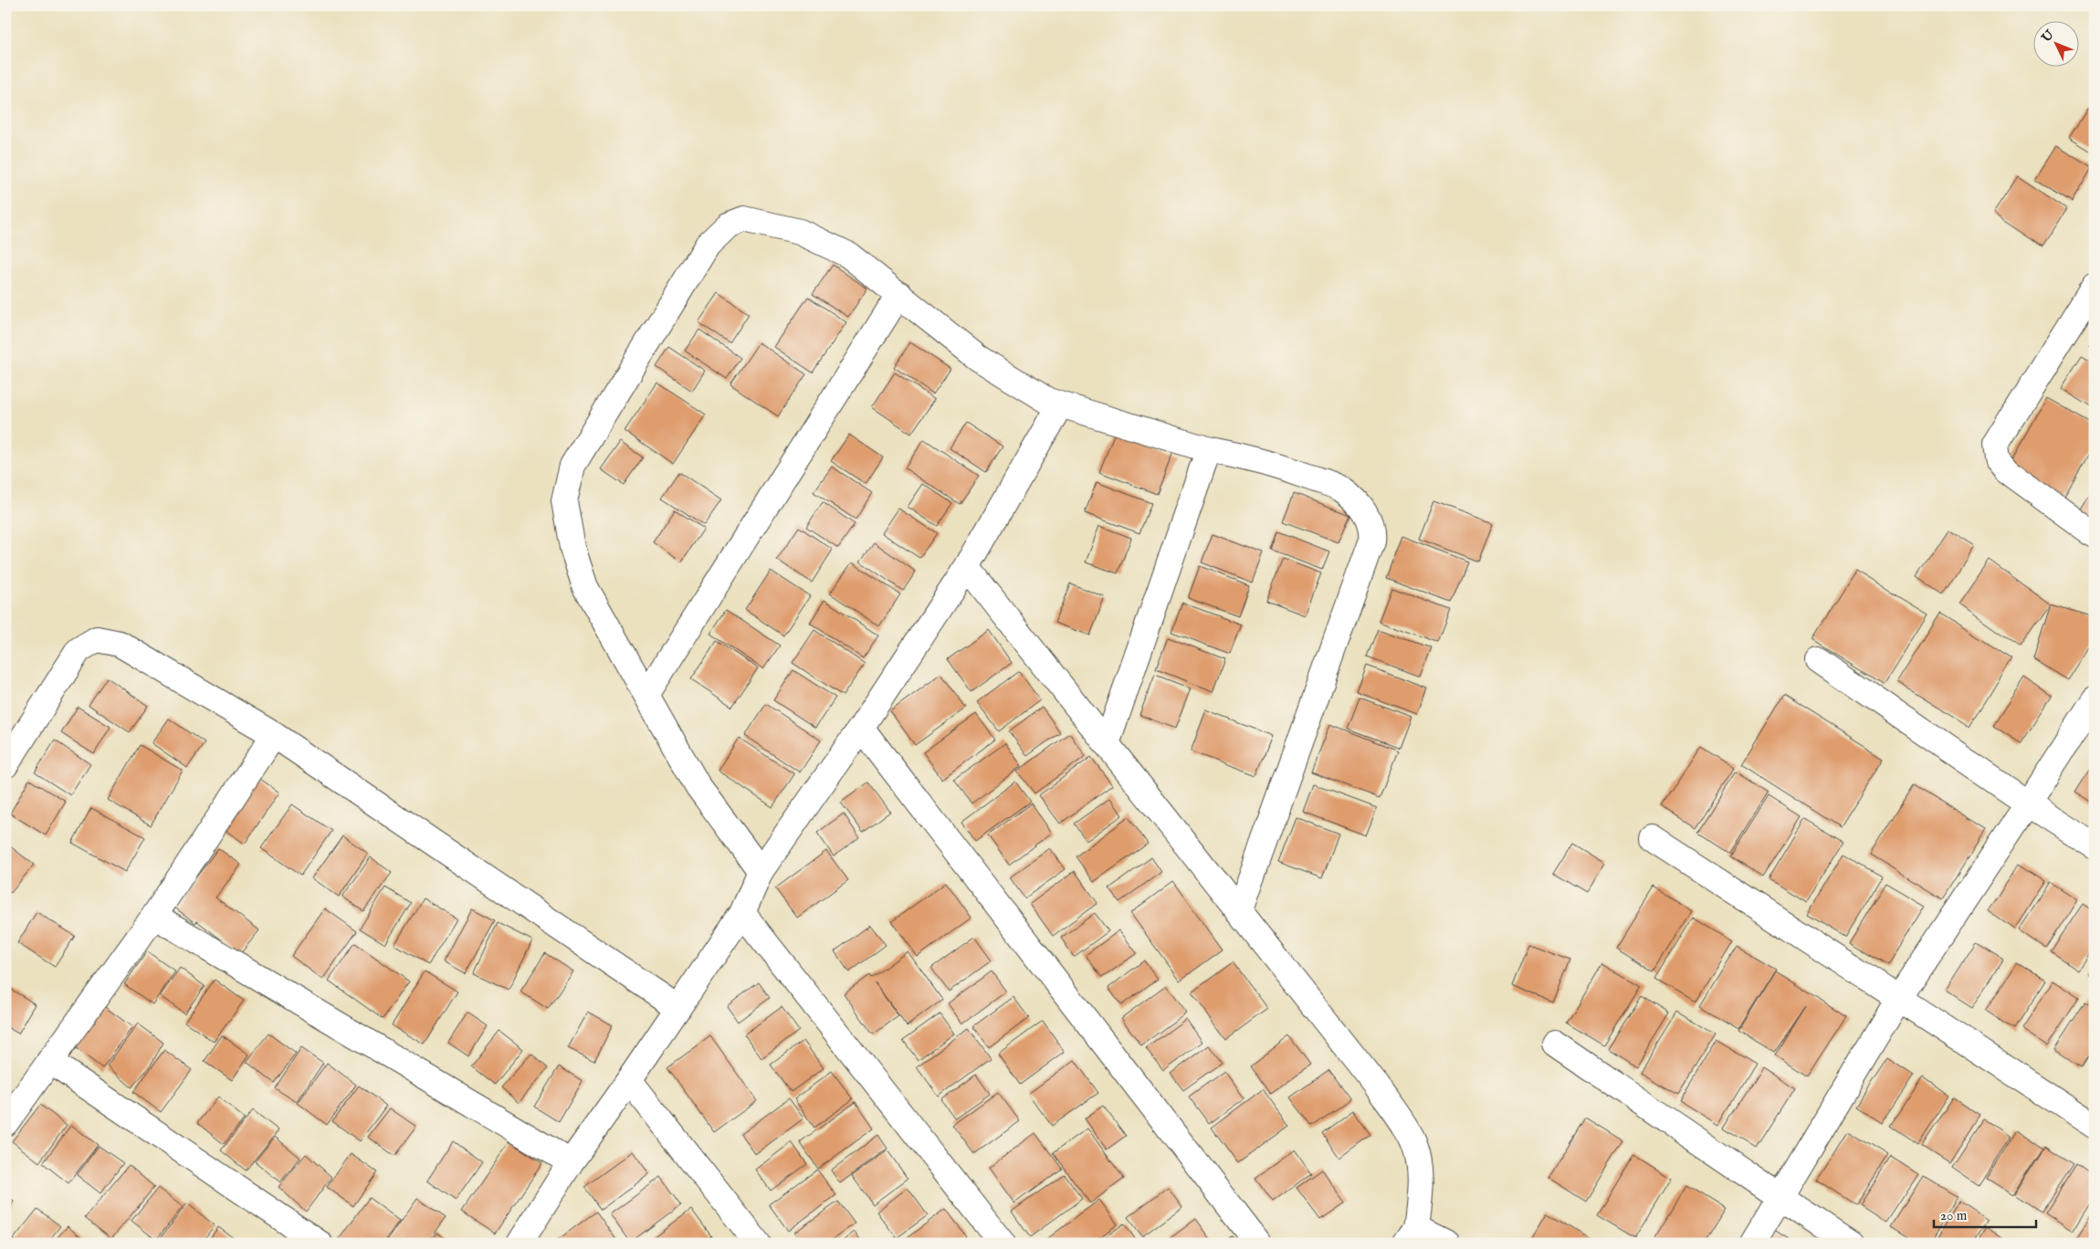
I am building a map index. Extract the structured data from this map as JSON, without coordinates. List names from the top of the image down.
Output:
{
  "scale_bar": "20 m",
  "north": "top left"
}
